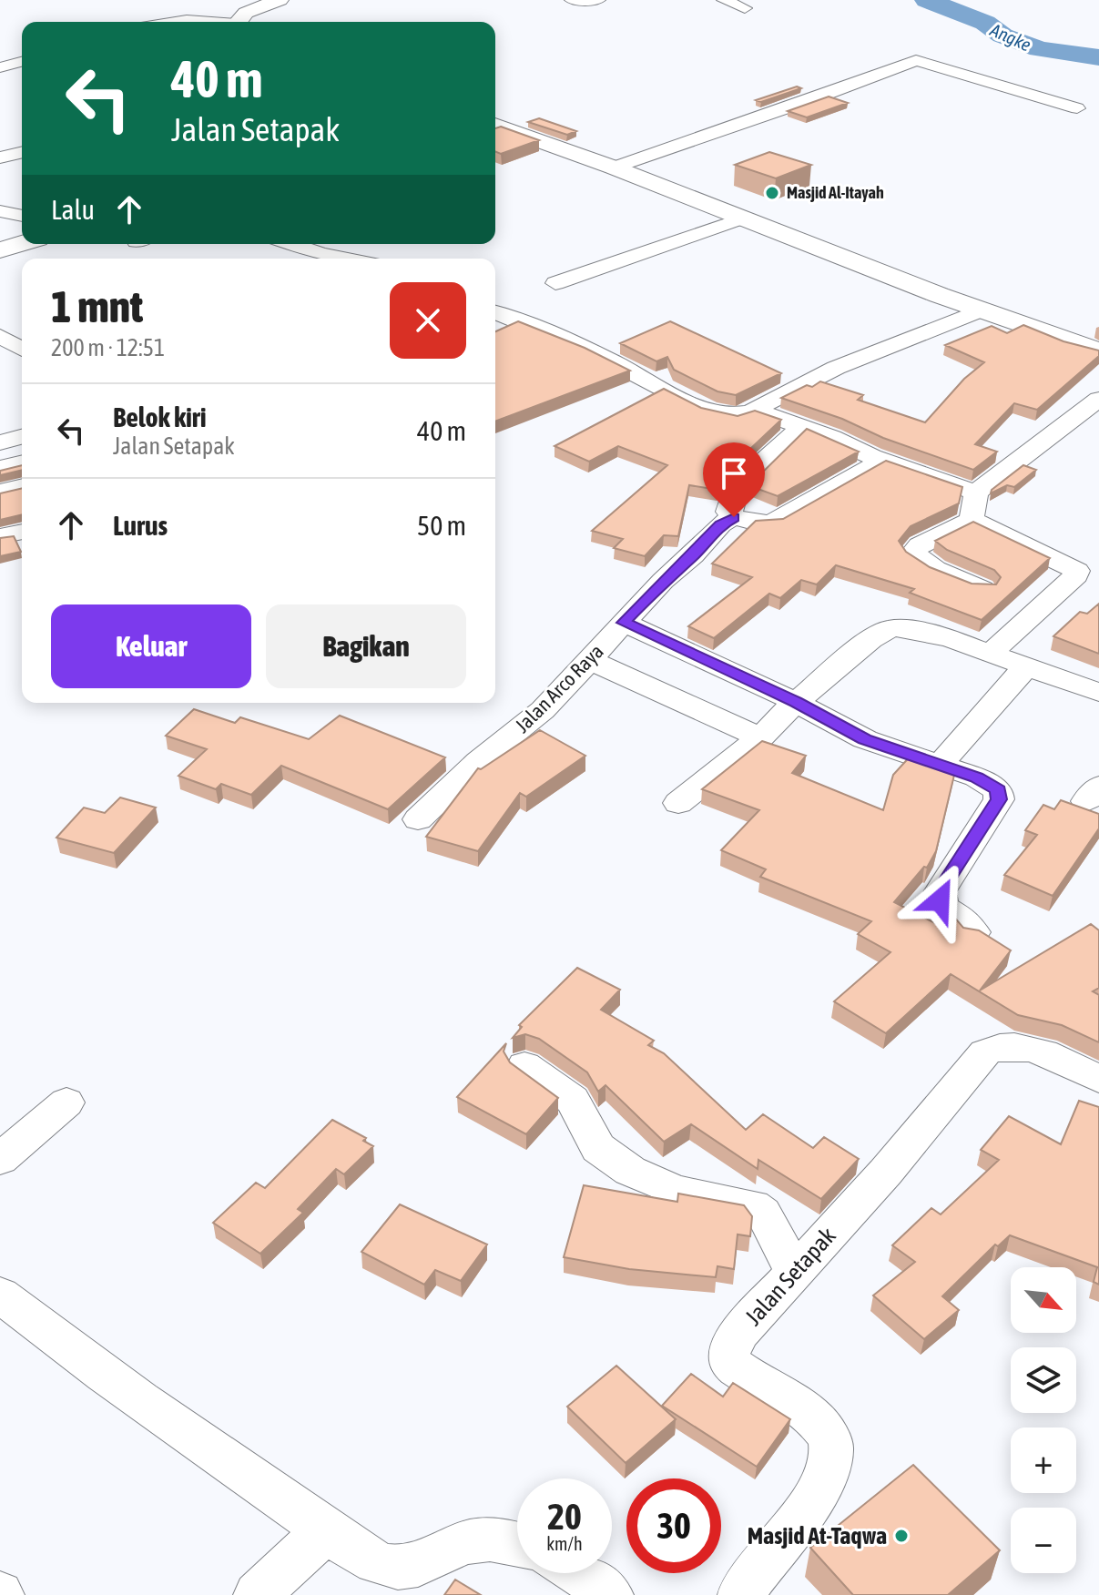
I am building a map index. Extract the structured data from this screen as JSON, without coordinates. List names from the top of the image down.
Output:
{
  "streets": {
    "street": ["Jalan Arco Raya", "Jalan Setapak"]
  },
  "water": ["Angke"],
  "places": ["Masjid Al-Itayah", "Masjid At-Taqwa"],
  "north": "bottom right",
  "page": {
    "turn": ["40 m", "Jalan Setapak"],
    "then": "Lalu",
    "heading": ["1 mnt", "200 m · 12:51"],
    "list": [
      {
        "name": "Belok kiri",
        "note": "Jalan Setapak",
        "value": "40 m"
      },
      {
        "name": "Lurus",
        "value": "50 m"
      }
    ],
    "buttons": ["Keluar", "Bagikan"],
    "map_buttons": ["+", "−"],
    "speed": "20 km/h",
    "limit": "30"
  }
}
